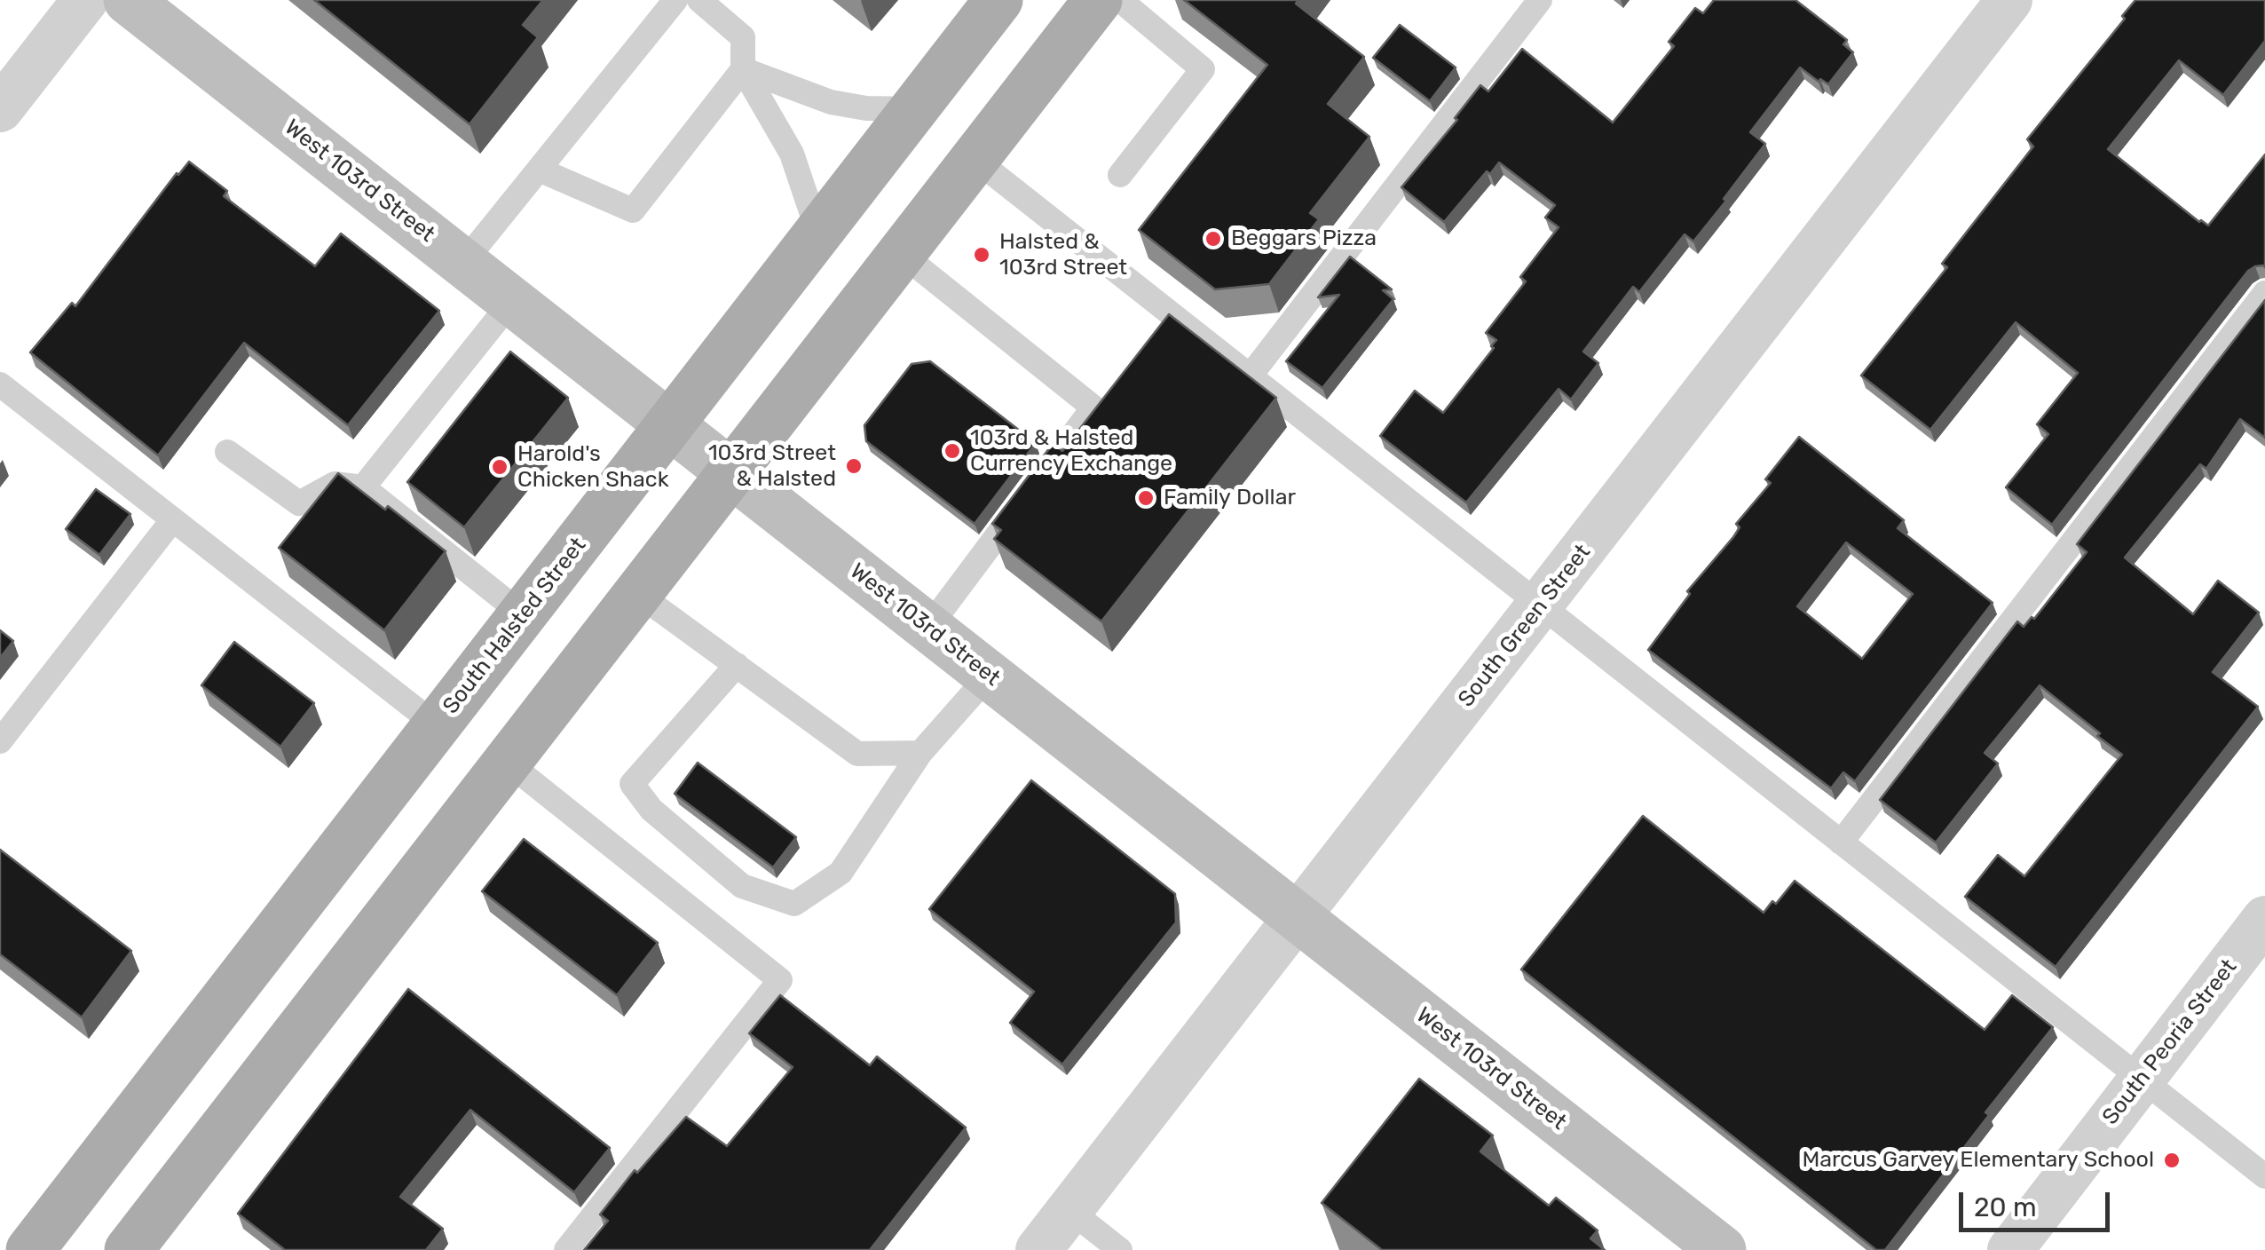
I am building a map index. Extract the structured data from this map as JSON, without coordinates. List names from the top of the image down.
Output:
{
  "streets": {
    "main road": ["West 103rd Street", "South Halsted Street"],
    "street": ["South Green Street", "South Peoria Street"]
  },
  "crossings": [
    ["West 103rd Street", "South Halsted Street"],
    ["West 103rd Street", "South Green Street"]
  ],
  "places": [
    "Beggars Pizza",
    "Halsted & 103rd Street",
    "103rd & Halsted Currency Exchange",
    "103rd Street & Halsted",
    "Harold's Chicken Shack",
    "Family Dollar",
    "Marcus Garvey Elementary School"
  ],
  "scale_bar": "20 m"
}
